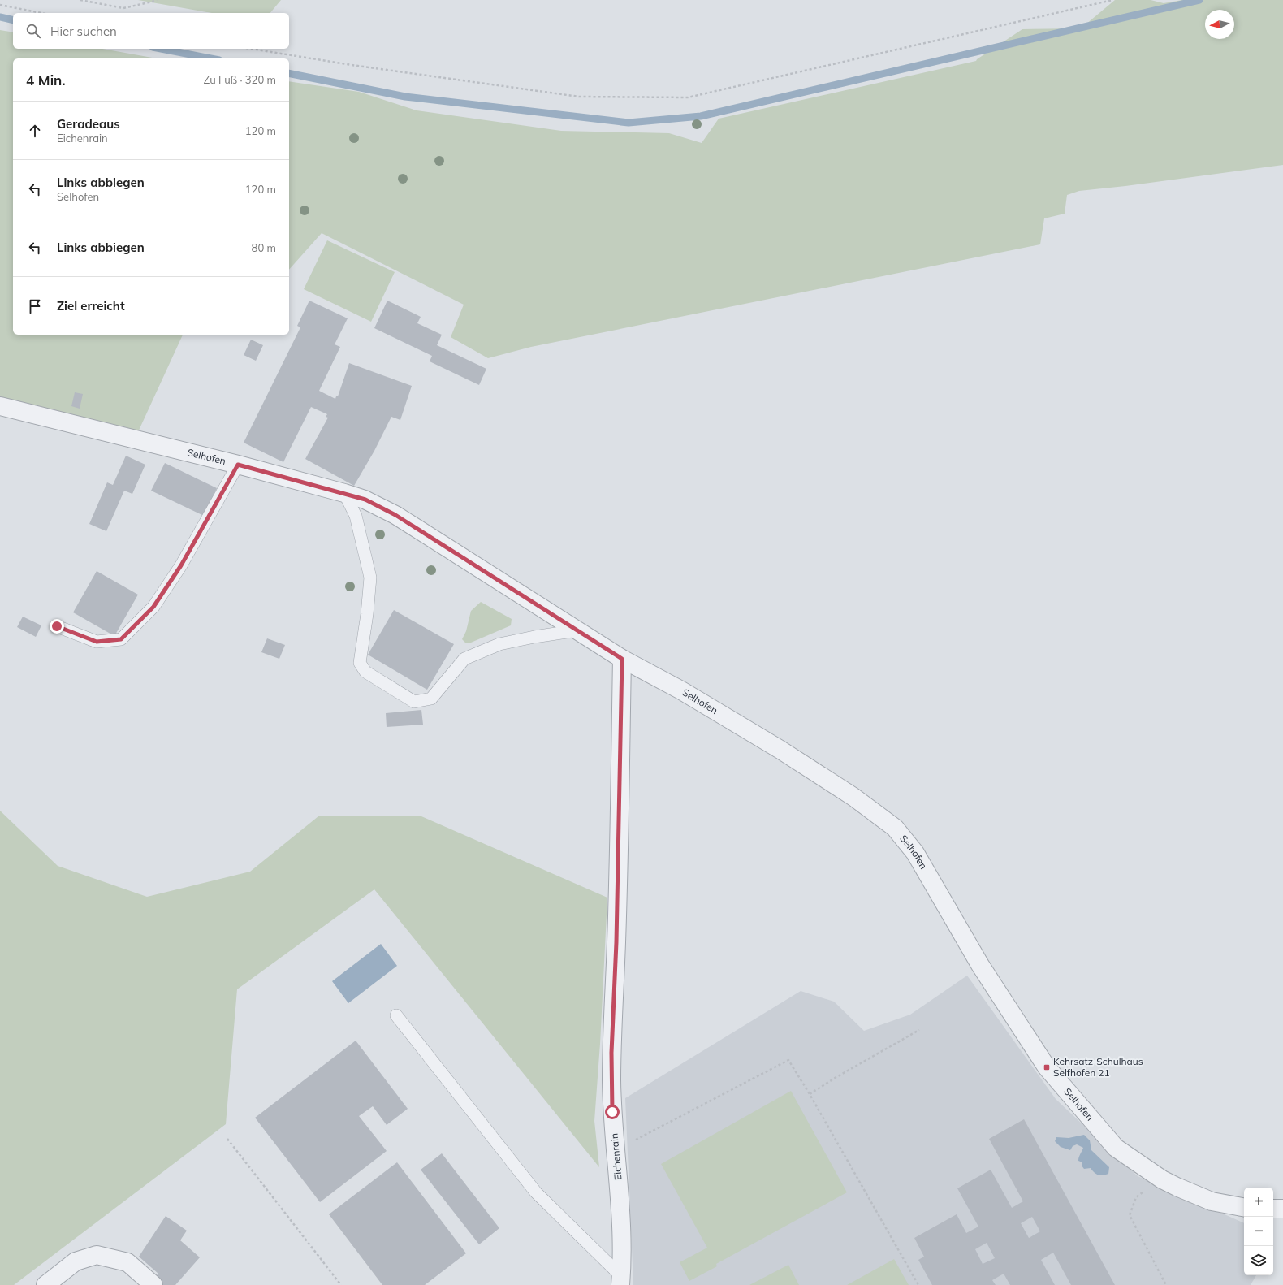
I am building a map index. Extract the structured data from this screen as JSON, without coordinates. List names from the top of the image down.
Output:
{
  "streets": {
    "street": ["Selhofen", "Eichenrain"]
  },
  "crossings": [
    ["Selhofen", "Eichenrain"]
  ],
  "places": {
    "transit": ["Kehrsatz-Schulhaus Selfhofen 21"]
  },
  "north": "left",
  "page": {
    "search": "Hier suchen",
    "heading": ["4 Min.", "Zu Fuß · 320 m"],
    "list": [
      ["Geradeaus", "Eichenrain", "120 m"],
      ["Links abbiegen", "Selhofen", "120 m"],
      ["Links abbiegen", "80 m"],
      "Ziel erreicht"
    ],
    "map_buttons": ["+", "−"]
  }
}
